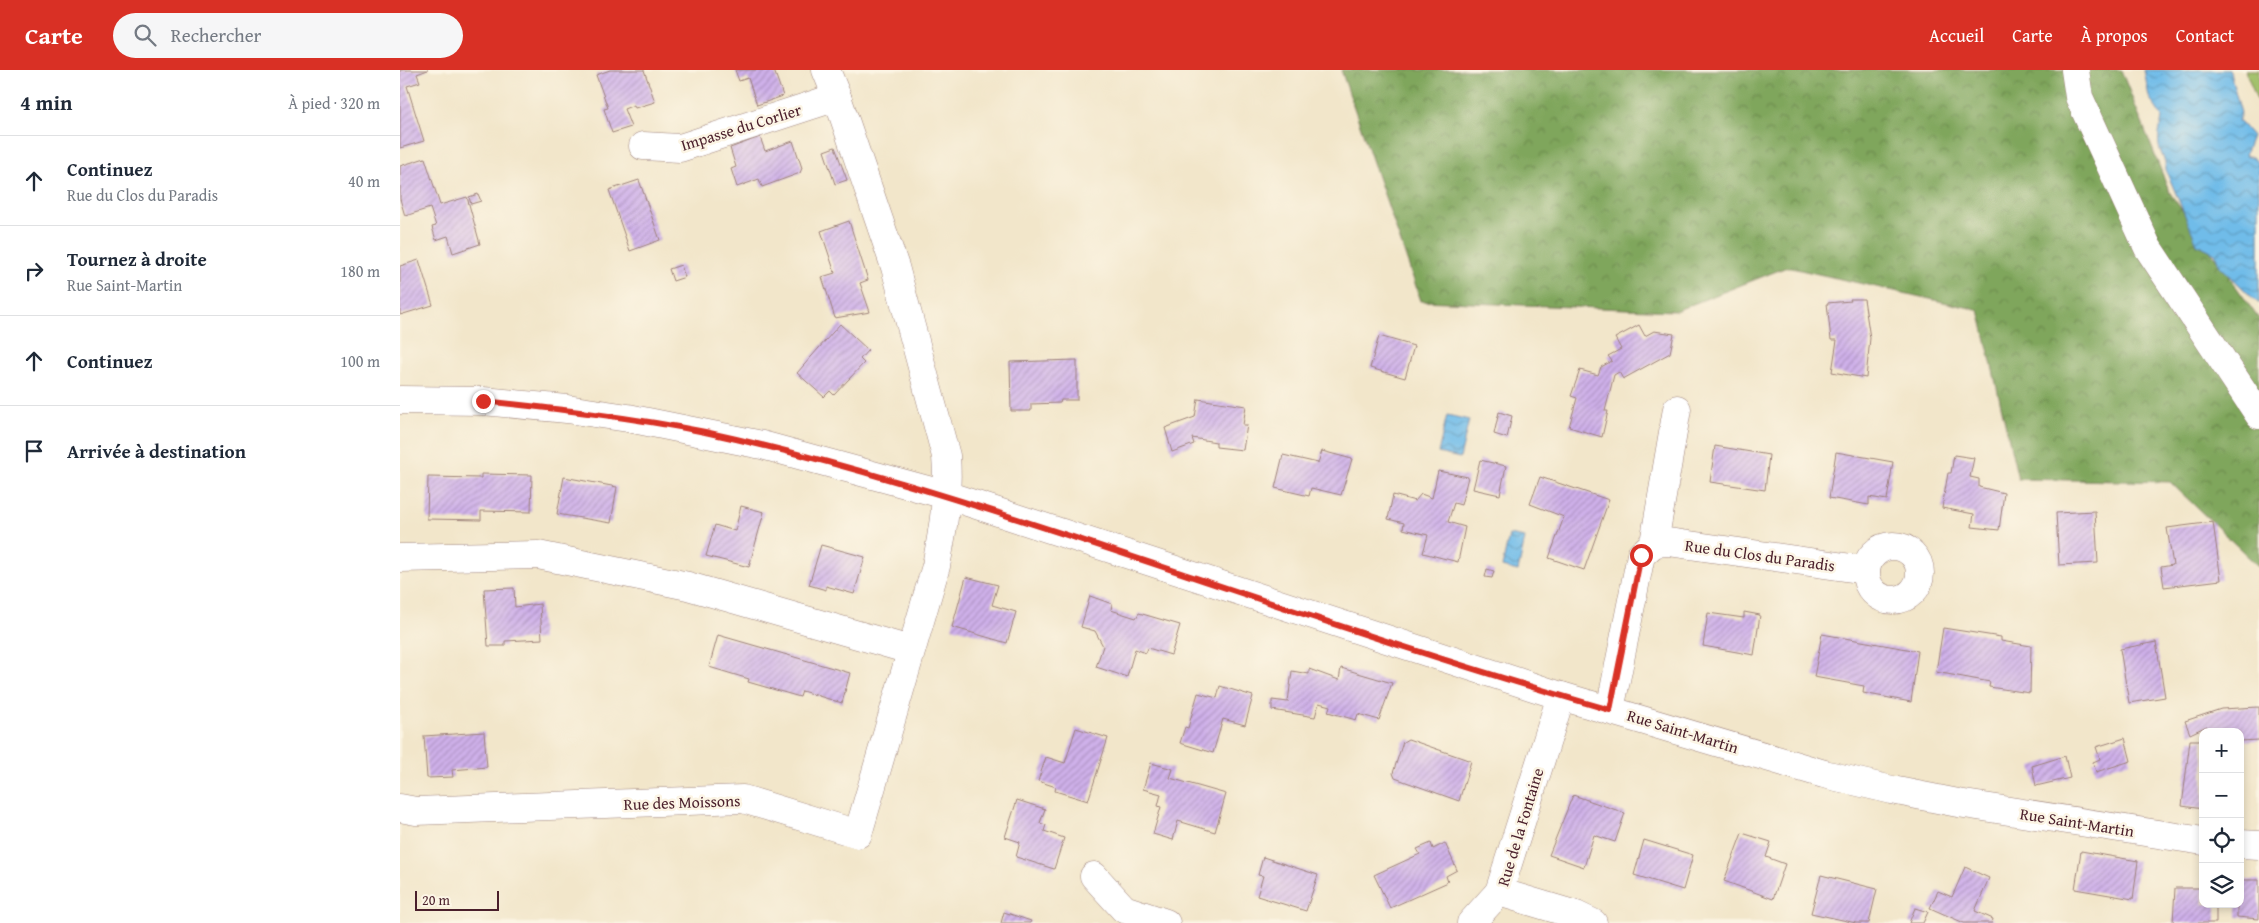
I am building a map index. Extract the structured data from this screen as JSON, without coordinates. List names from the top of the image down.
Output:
{
  "streets": {
    "street": [
      "Impasse du Corlier",
      "Rue du Clos du Paradis",
      "Rue Saint-Martin",
      "Rue des Moissons",
      "Rue de la Fontaine"
    ]
  },
  "crossings": [
    ["Impasse du Corlier", "Rue des Moissons"],
    ["Rue Saint-Martin", "Rue des Moissons"],
    ["Rue Saint-Martin", "Rue de la Fontaine"]
  ],
  "scale_bar": "20 m",
  "page": {
    "header": "Carte",
    "search": "Rechercher",
    "nav": [
      "Accueil",
      "Carte",
      "À propos",
      "Contact"
    ],
    "heading": ["4 min", "À pied · 320 m"],
    "list": [
      ["Continuez", "Rue du Clos du Paradis", "40 m"],
      ["Tournez à droite", "Rue Saint-Martin", "180 m"],
      ["Continuez", "100 m"],
      "Arrivée à destination"
    ],
    "map_buttons": ["+", "−"],
    "scale": "20 m"
  }
}
